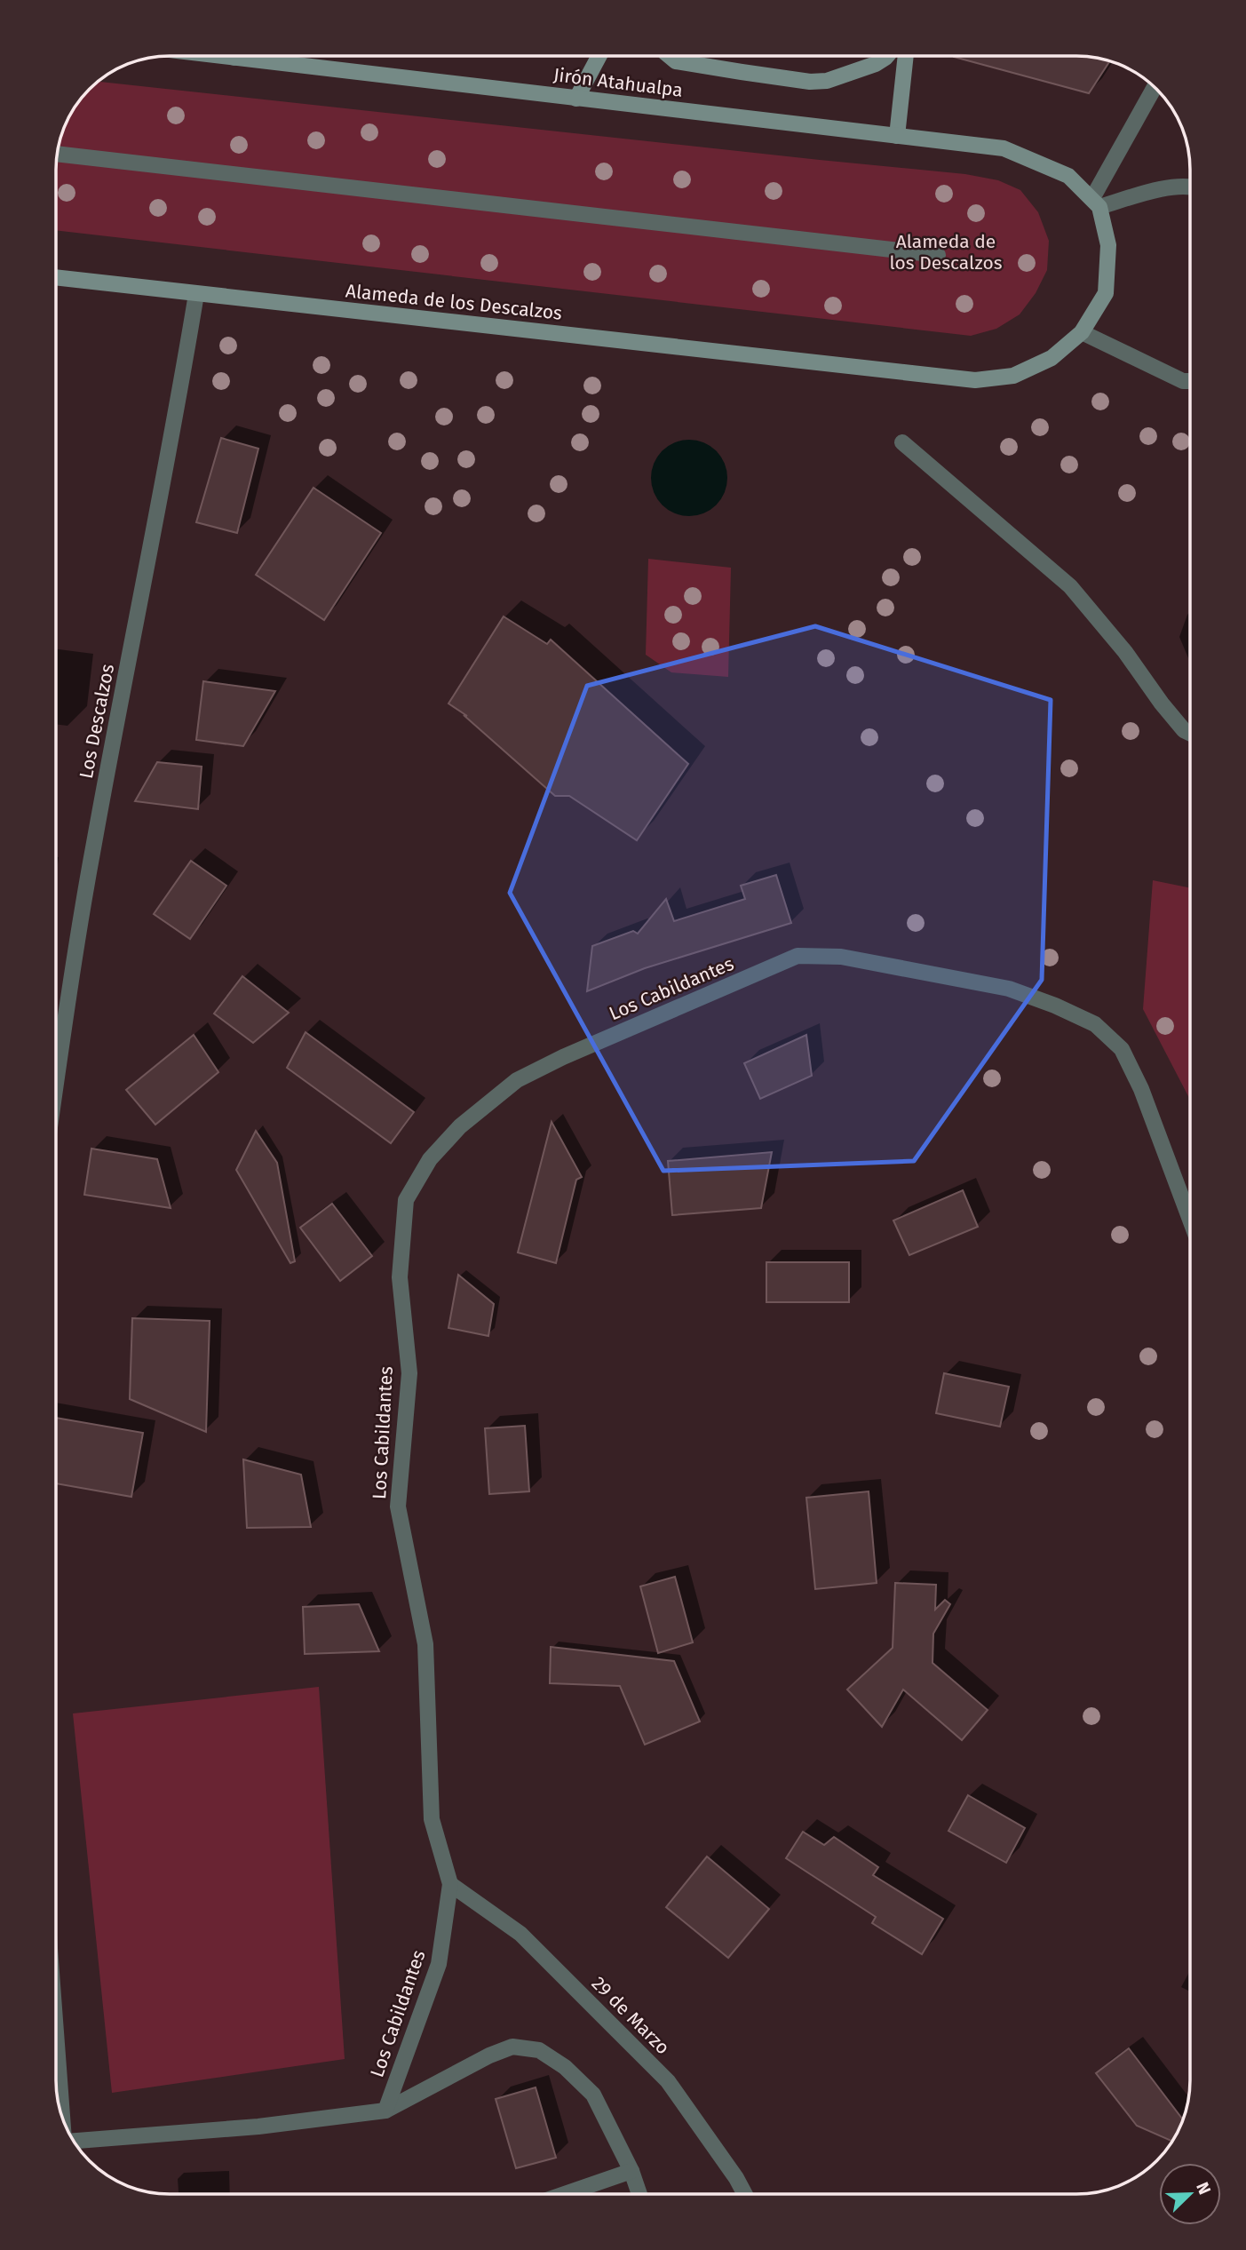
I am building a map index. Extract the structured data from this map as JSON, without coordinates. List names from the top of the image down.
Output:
{
  "streets": {
    "street": [
      "Jirón Atahualpa",
      "Alameda de los Descalzos",
      "Los Descalzos",
      "Los Cabildantes",
      "29 de Marzo"
    ]
  },
  "crossings": [
    ["Jirón Atahualpa", "Alameda de los Descalzos"],
    ["Alameda de los Descalzos", "Los Descalzos"],
    ["Los Cabildantes", "29 de Marzo"]
  ],
  "parks": ["Alameda de los Descalzos"],
  "north": "top right"
}
